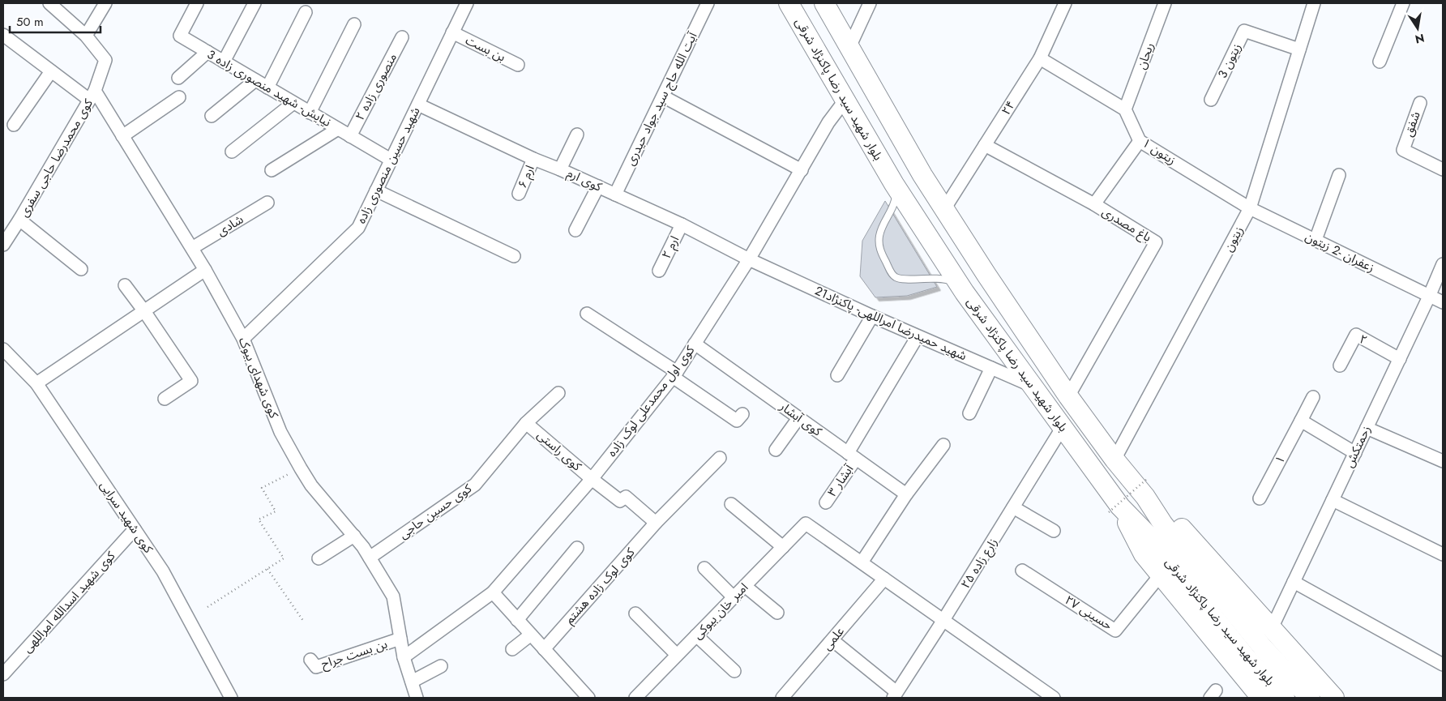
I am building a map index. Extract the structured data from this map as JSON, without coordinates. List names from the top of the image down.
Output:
{
  "streets": {
    "main road": ["بلوار شهید سید رضا پاکنژاد شرقی"],
    "street": [
      "بن بست",
      "ریحان",
      "زیتون 3",
      "منصوری زاده ۲",
      "نیایش- شهید منصوری زاده 3",
      "آیت الله حاج سید جواد حیدری",
      "۲۴",
      "شفق",
      "زیتون ۱",
      "کوی محمدرضا حاجی سفری",
      "شهید حسین منصوری زاده",
      "ارم ۶",
      "کوی ارم",
      "باغ مصدری",
      "شادی",
      "زیتون",
      "ارم ۲",
      "زعفران -2 زیتون",
      "شهید حمیدرضا امراللهی- پاکنژاد21",
      "۲",
      "کوی شهدای بیوک",
      "کوی اول محمدعلی لوک زاده",
      "کوی آبشار",
      "زحمتکش",
      "کوی راستی",
      "۱",
      "آبشار ۳",
      "کوی حسین حاجی",
      "کوی شهید سرایی",
      "زارع زاده ۲۵",
      "کوی لوک زاده هشتم",
      "کوی شهید اسدالله امراللهی",
      "امیر خان بیوکی",
      "حسینی ۲۷",
      "علمی",
      "بن بست جراح"
    ]
  },
  "crossings": [
    ["بن بست", "شهید حسین منصوری زاده"],
    ["ریحان", "زیتون ۱"],
    ["زیتون 3", "زیتون"],
    ["منصوری زاده ۲", "نیایش- شهید منصوری زاده 3"],
    ["نیایش- شهید منصوری زاده 3", "شهید حسین منصوری زاده"],
    ["بلوار شهید سید رضا پاکنژاد شرقی", "۲۴"],
    ["بلوار شهید سید رضا پاکنژاد شرقی", "باغ مصدری"],
    ["بلوار شهید سید رضا پاکنژاد شرقی", "زیتون"],
    ["بلوار شهید سید رضا پاکنژاد شرقی", "شهید حمیدرضا امراللهی- پاکنژاد21"],
    ["بلوار شهید سید رضا پاکنژاد شرقی", "کوی اول محمدعلی لوک زاده"],
    ["بلوار شهید سید رضا پاکنژاد شرقی", "زارع زاده ۲۵"],
    ["آیت الله حاج سید جواد حیدری", "کوی ارم"],
    ["۲۴", "باغ مصدری"],
    ["زیتون ۱", "زیتون"],
    ["زیتون ۱", "زعفران -2 زیتون"],
    ["کوی محمدرضا حاجی سفری", "کوی شهدای بیوک"],
    ["شهید حسین منصوری زاده", "کوی ارم"],
    ["شهید حسین منصوری زاده", "کوی شهدای بیوک"],
    ["ارم ۶", "کوی ارم"],
    ["کوی ارم", "ارم ۲"],
    ["کوی ارم", "شهید حمیدرضا امراللهی- پاکنژاد21"],
    ["کوی ارم", "کوی اول محمدعلی لوک زاده"],
    ["شادی", "کوی شهدای بیوک"],
    ["زیتون", "زعفران -2 زیتون"],
    ["زعفران -2 زیتون", "زحمتکش"],
    ["شهید حمیدرضا امراللهی- پاکنژاد21", "کوی اول محمدعلی لوک زاده"],
    ["شهید حمیدرضا امراللهی- پاکنژاد21", "آبشار ۳"],
    ["۲", "زحمتکش"],
    ["کوی شهدای بیوک", "کوی اول محمدعلی لوک زاده"],
    ["کوی شهدای بیوک", "کوی حسین حاجی"],
    ["کوی شهدای بیوک", "بن بست جراح"],
    ["کوی اول محمدعلی لوک زاده", "کوی آبشار"],
    ["کوی اول محمدعلی لوک زاده", "کوی راستی"],
    ["کوی آبشار", "آبشار ۳"],
    ["کوی راستی", "کوی حسین حاجی"],
    ["کوی شهید سرایی", "کوی شهید اسدالله امراللهی"]
  ],
  "scale_bar": "50 m",
  "north": "bottom"
}
